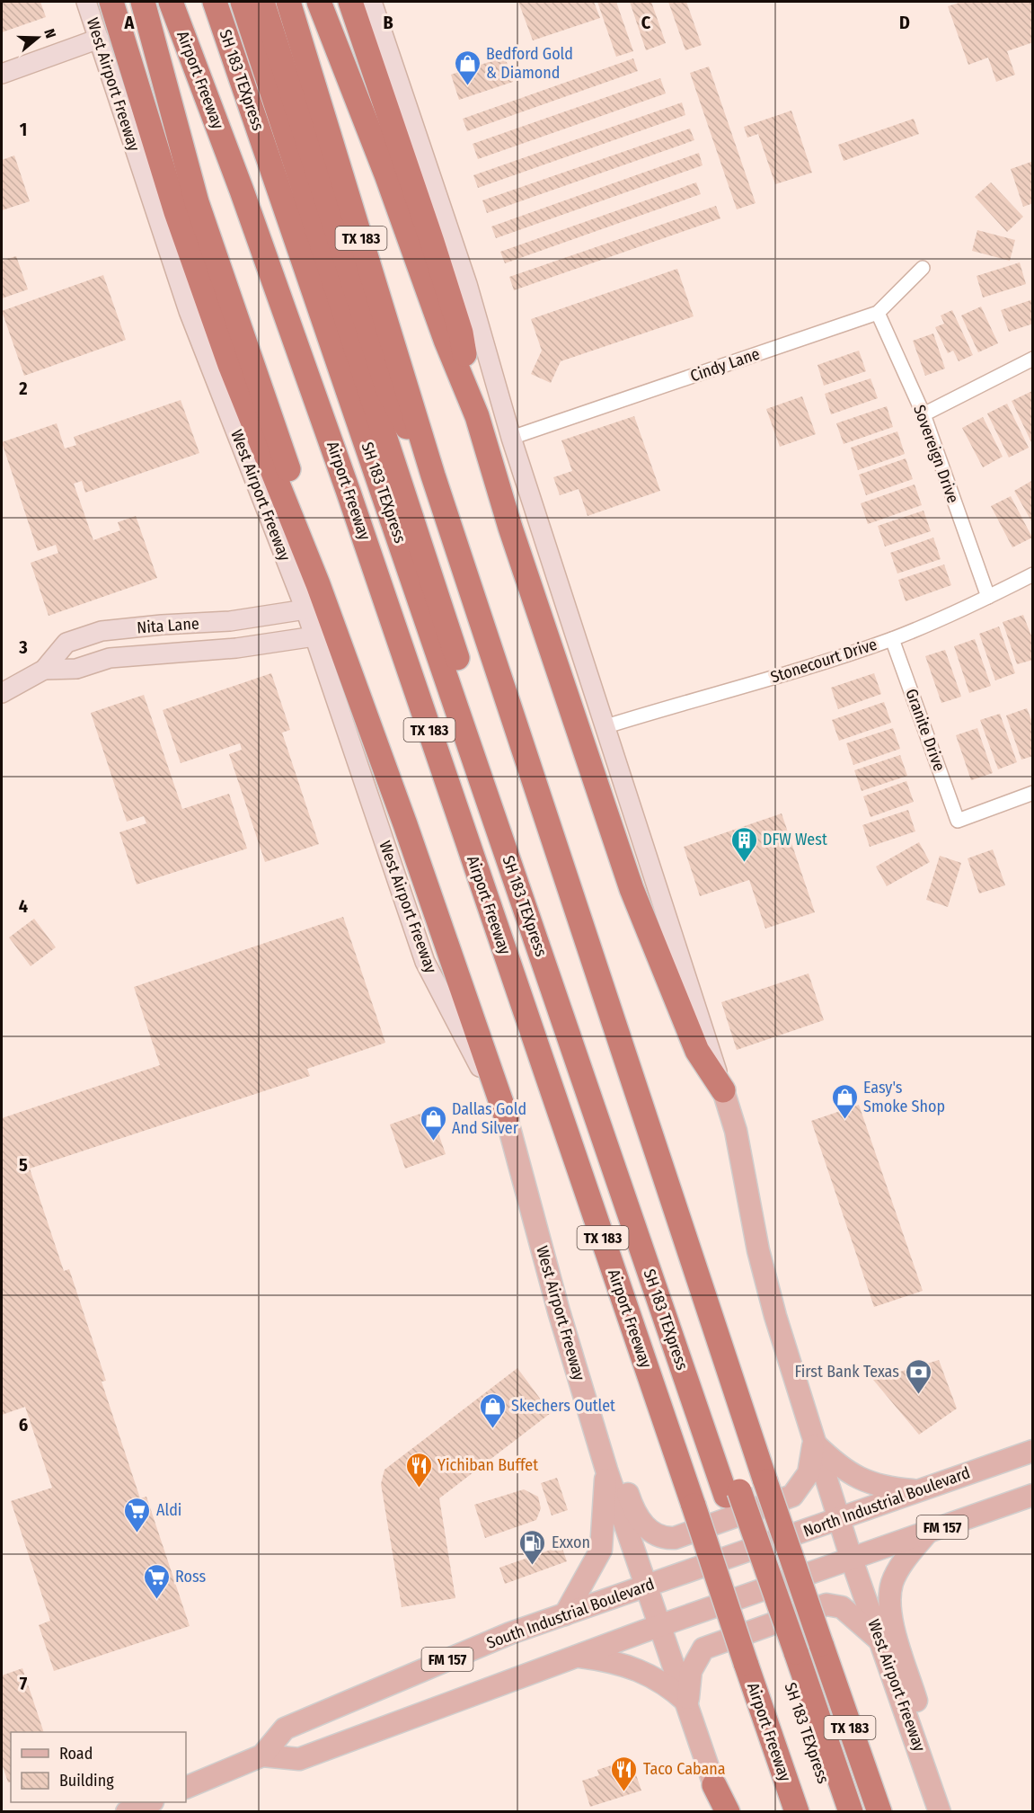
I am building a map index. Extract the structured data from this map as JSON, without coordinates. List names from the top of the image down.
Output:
{
  "streets": {
    "highway": ["Airport Freeway", "SH 183 TEXpress", "TX 183"],
    "main road": [
      "West Airport Freeway",
      "Nita Lane",
      "North Industrial Boulevard",
      "FM 157",
      "South Industrial Boulevard"
    ],
    "street": [
      "Cindy Lane",
      "Sovereign Drive",
      "Stonecourt Drive",
      "Granite Drive"
    ]
  },
  "crossings": [
    ["West Airport Freeway", "Nita Lane"],
    ["West Airport Freeway", "FM 157"],
    ["West Airport Freeway", "South Industrial Boulevard"],
    ["Cindy Lane", "Sovereign Drive"],
    ["Sovereign Drive", "Stonecourt Drive"],
    ["Stonecourt Drive", "Granite Drive"],
    ["North Industrial Boulevard", "South Industrial Boulevard"],
    ["FM 157", "South Industrial Boulevard"]
  ],
  "places": {
    "shop": [
      "Bedford Gold & Diamond",
      "Easy's Smoke Shop",
      "Dallas Gold And Silver",
      "Skechers Outlet"
    ],
    "building": ["DFW West"],
    "bank": ["First Bank Texas"],
    "restaurant": ["Yichiban Buffet", "Taco Cabana"],
    "supermarket": ["Aldi", "Ross"],
    "fuel station": ["Exxon"]
  },
  "legend": ["Road", "Building"],
  "north": "right",
  "grid": {
    "columns": [
      "A",
      "B",
      "C",
      "D"
    ],
    "rows": [
      "1",
      "2",
      "3",
      "4",
      "5",
      "6",
      "7"
    ]
  }
}
